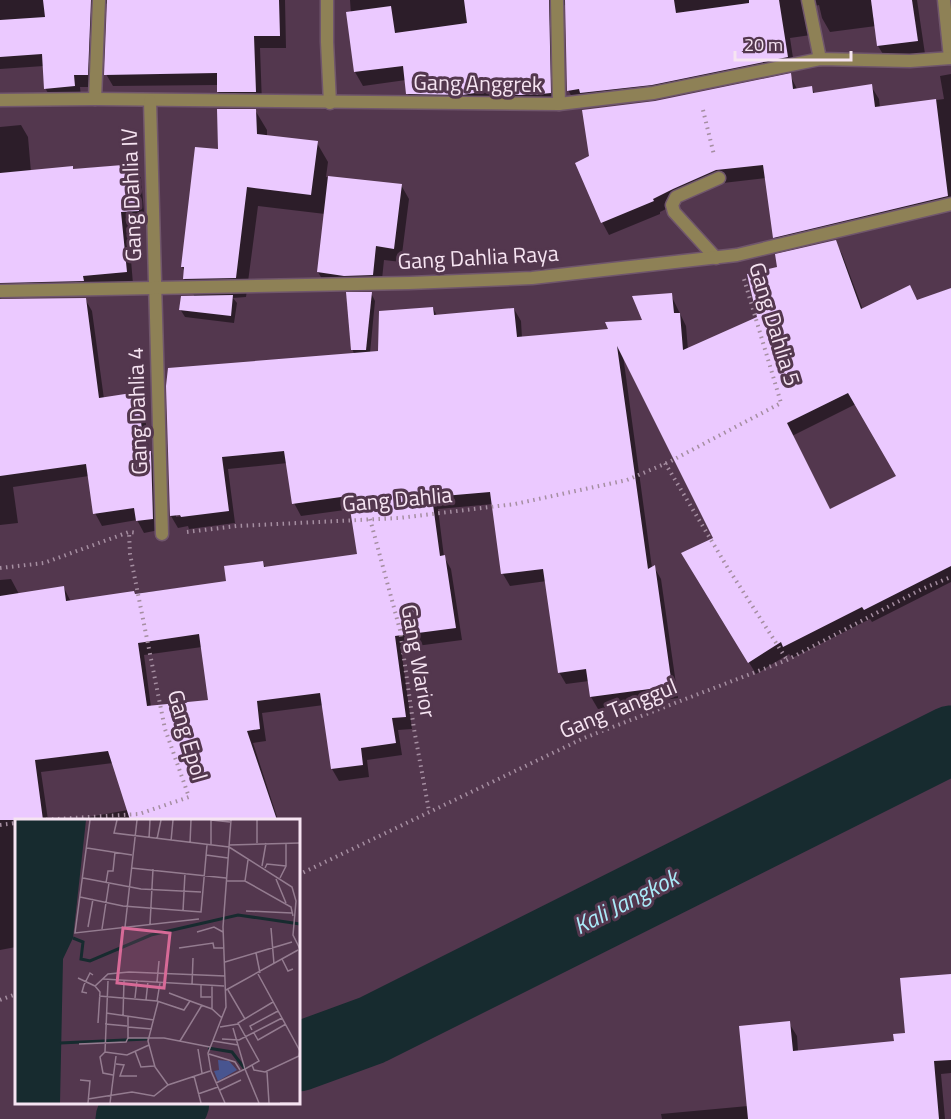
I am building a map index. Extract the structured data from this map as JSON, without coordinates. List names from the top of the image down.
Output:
{
  "streets": {
    "street": [
      "Gang Anggrek",
      "Gang Dahlia IV",
      "Gang Dahlia Raya",
      "Gang Dahlia 4"
    ],
    "path": [
      "Gang Dahlia 5",
      "Gang Dahlia",
      "Gang Warior",
      "Gang Tanggul",
      "Gang Epol"
    ]
  },
  "crossings": [
    ["Gang Anggrek", "Gang Dahlia IV"],
    ["Gang Dahlia IV", "Gang Dahlia Raya"],
    ["Gang Dahlia IV", "Gang Dahlia 4"],
    ["Gang Dahlia Raya", "Gang Dahlia 5"],
    ["Gang Dahlia Raya", "Gang Dahlia 4"],
    ["Gang Dahlia 5", "Gang Dahlia"],
    ["Gang Dahlia 4", "Gang Dahlia"],
    ["Gang Dahlia", "Gang Warior"],
    ["Gang Dahlia", "Gang Epol"],
    ["Gang Warior", "Gang Tanggul"]
  ],
  "water": ["Kali Jangkok"],
  "scale_bar": "20 m"
}
